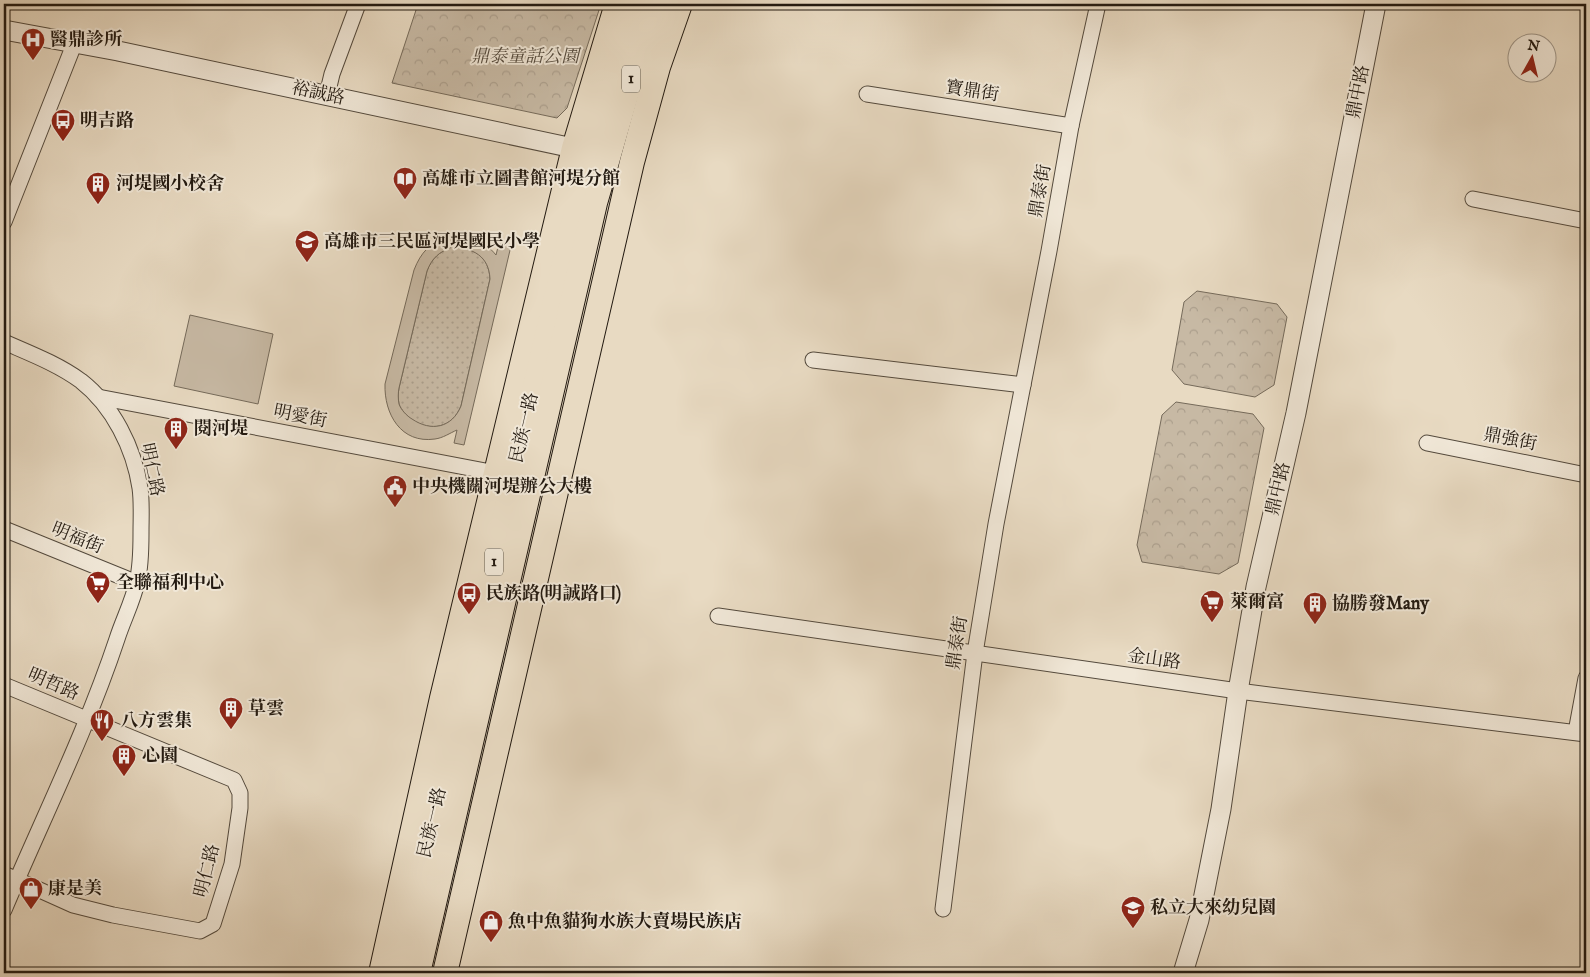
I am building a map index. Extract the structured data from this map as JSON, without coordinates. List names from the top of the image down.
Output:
{
  "streets": {
    "main road": ["1", "民族一路"],
    "street": [
      "寶鼎街",
      "鼎中路",
      "裕誠路",
      "鼎泰街",
      "明愛街",
      "鼎強街",
      "明仁路",
      "明福街",
      "金山路",
      "明哲路"
    ]
  },
  "crossings": [
    ["1", "裕誠路"],
    ["寶鼎街", "鼎泰街"],
    ["鼎中路", "金山路"],
    ["裕誠路", "民族一路"],
    ["鼎泰街", "金山路"],
    ["明愛街", "民族一路"],
    ["明愛街", "明仁路"],
    ["明仁路", "明福街"],
    ["明仁路", "明哲路"]
  ],
  "parks": ["鼎泰童話公園"],
  "places": {
    "hospital": ["醫鼎診所"],
    "bus stop": ["明吉路", "民族路(明誠路口)"],
    "library": ["高雄市立圖書館河堤分館"],
    "building": [
      "河堤國小校舍",
      "閱河堤",
      "協勝發Many",
      "草雲",
      "心園"
    ],
    "school or university": ["高雄市三民區河堤國民小學", "私立大來幼兒園"],
    "public building": ["中央機關河堤辦公大樓"],
    "supermarket": ["全聯福利中心", "萊爾富"],
    "restaurant": ["八方雲集"],
    "shop": ["康是美", "魚中魚貓狗水族大賣場民族店"]
  },
  "north": "top"
}
